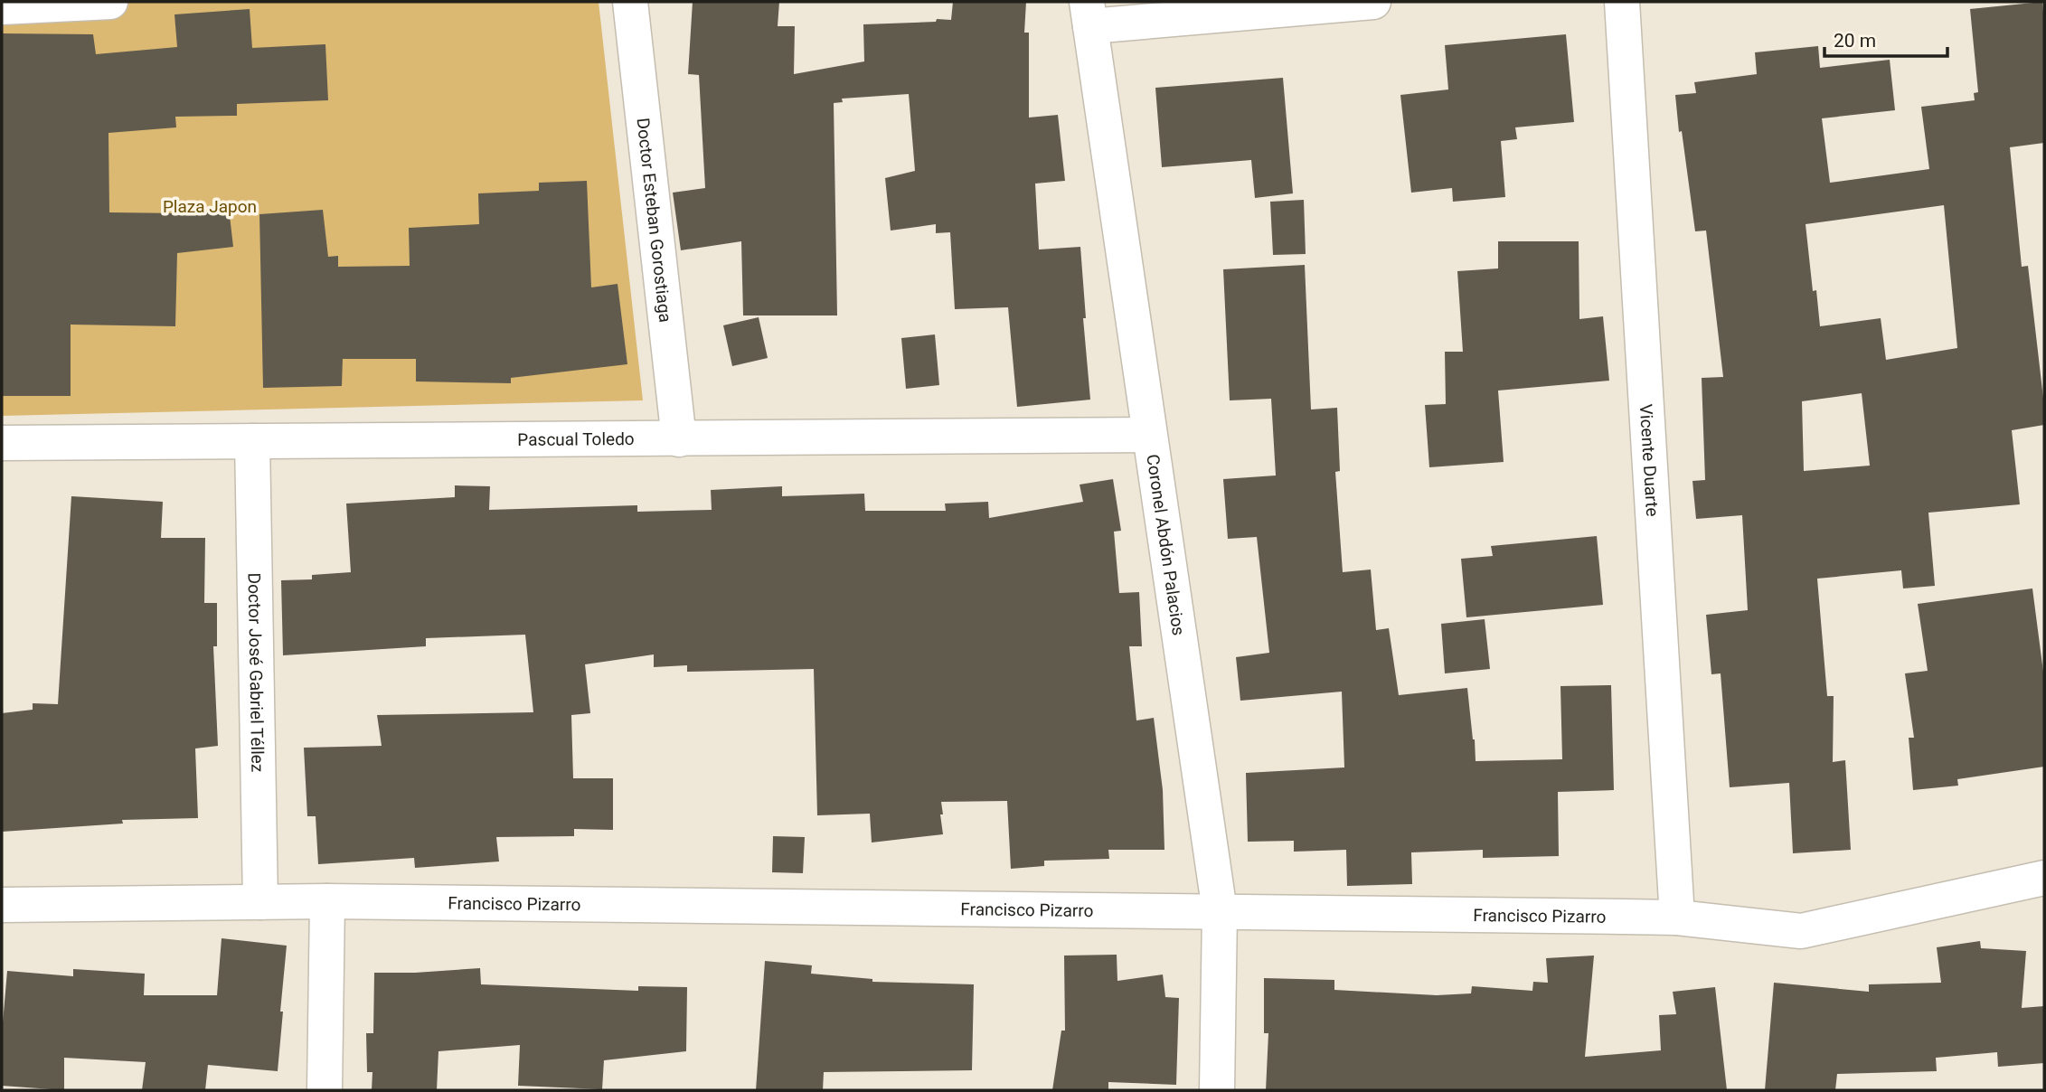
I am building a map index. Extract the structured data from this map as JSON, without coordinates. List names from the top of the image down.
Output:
{
  "streets": {
    "street": [
      "Doctor Esteban Gorostiaga",
      "Pascual Toledo",
      "Vicente Duarte",
      "Coronel Abdón Palacios",
      "Doctor José Gabriel Téllez",
      "Francisco Pizarro"
    ]
  },
  "crossings": [
    ["Doctor Esteban Gorostiaga", "Pascual Toledo"],
    ["Pascual Toledo", "Coronel Abdón Palacios"],
    ["Pascual Toledo", "Doctor José Gabriel Téllez"],
    ["Vicente Duarte", "Francisco Pizarro"],
    ["Coronel Abdón Palacios", "Francisco Pizarro"],
    ["Doctor José Gabriel Téllez", "Francisco Pizarro"]
  ],
  "parks": ["Plaza Japon"],
  "scale_bar": "20 m"
}
